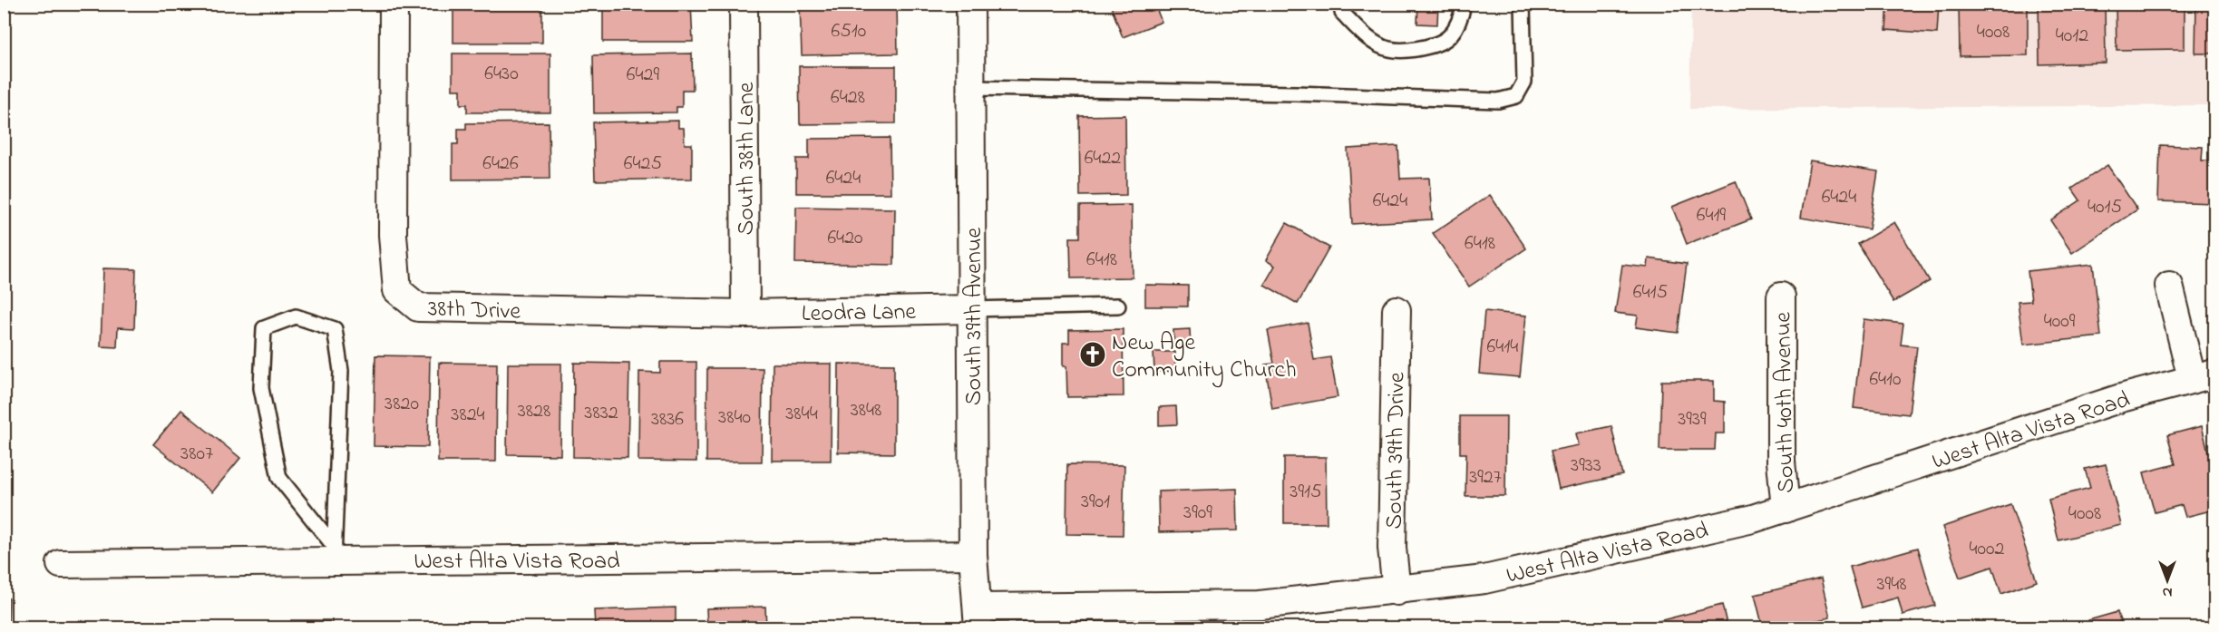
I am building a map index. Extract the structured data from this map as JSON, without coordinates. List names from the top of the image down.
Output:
{
  "streets": {
    "street": [
      "South 38th Lane",
      "38th Drive",
      "Leodra Lane",
      "South 39th Avenue",
      "South 40th Avenue",
      "West Alta Vista Road",
      "South 39th Drive"
    ]
  },
  "crossings": [
    ["South 38th Lane", "38th Drive"],
    ["South 38th Lane", "Leodra Lane"],
    ["38th Drive", "Leodra Lane"],
    ["Leodra Lane", "South 39th Avenue"],
    ["South 39th Avenue", "West Alta Vista Road"],
    ["South 40th Avenue", "West Alta Vista Road"],
    ["West Alta Vista Road", "South 39th Drive"]
  ],
  "places": {
    "church": ["New Age Community Church"]
  },
  "house_numbers": [
    "6510",
    "4008",
    "4012",
    "6430",
    "6429",
    "6428",
    "6422",
    "6426",
    "6425",
    "6424",
    "6424",
    "6424",
    "4015",
    "6419",
    "6420",
    "6418",
    "6418",
    "6415",
    "4009",
    "6414",
    "6410",
    "3820",
    "3848",
    "3828",
    "3832",
    "3844",
    "3824",
    "3840",
    "3836",
    "3939",
    "3807",
    "3933",
    "3927",
    "3915",
    "3901",
    "3909",
    "4008",
    "4002",
    "3948"
  ],
  "north": "bottom"
}
